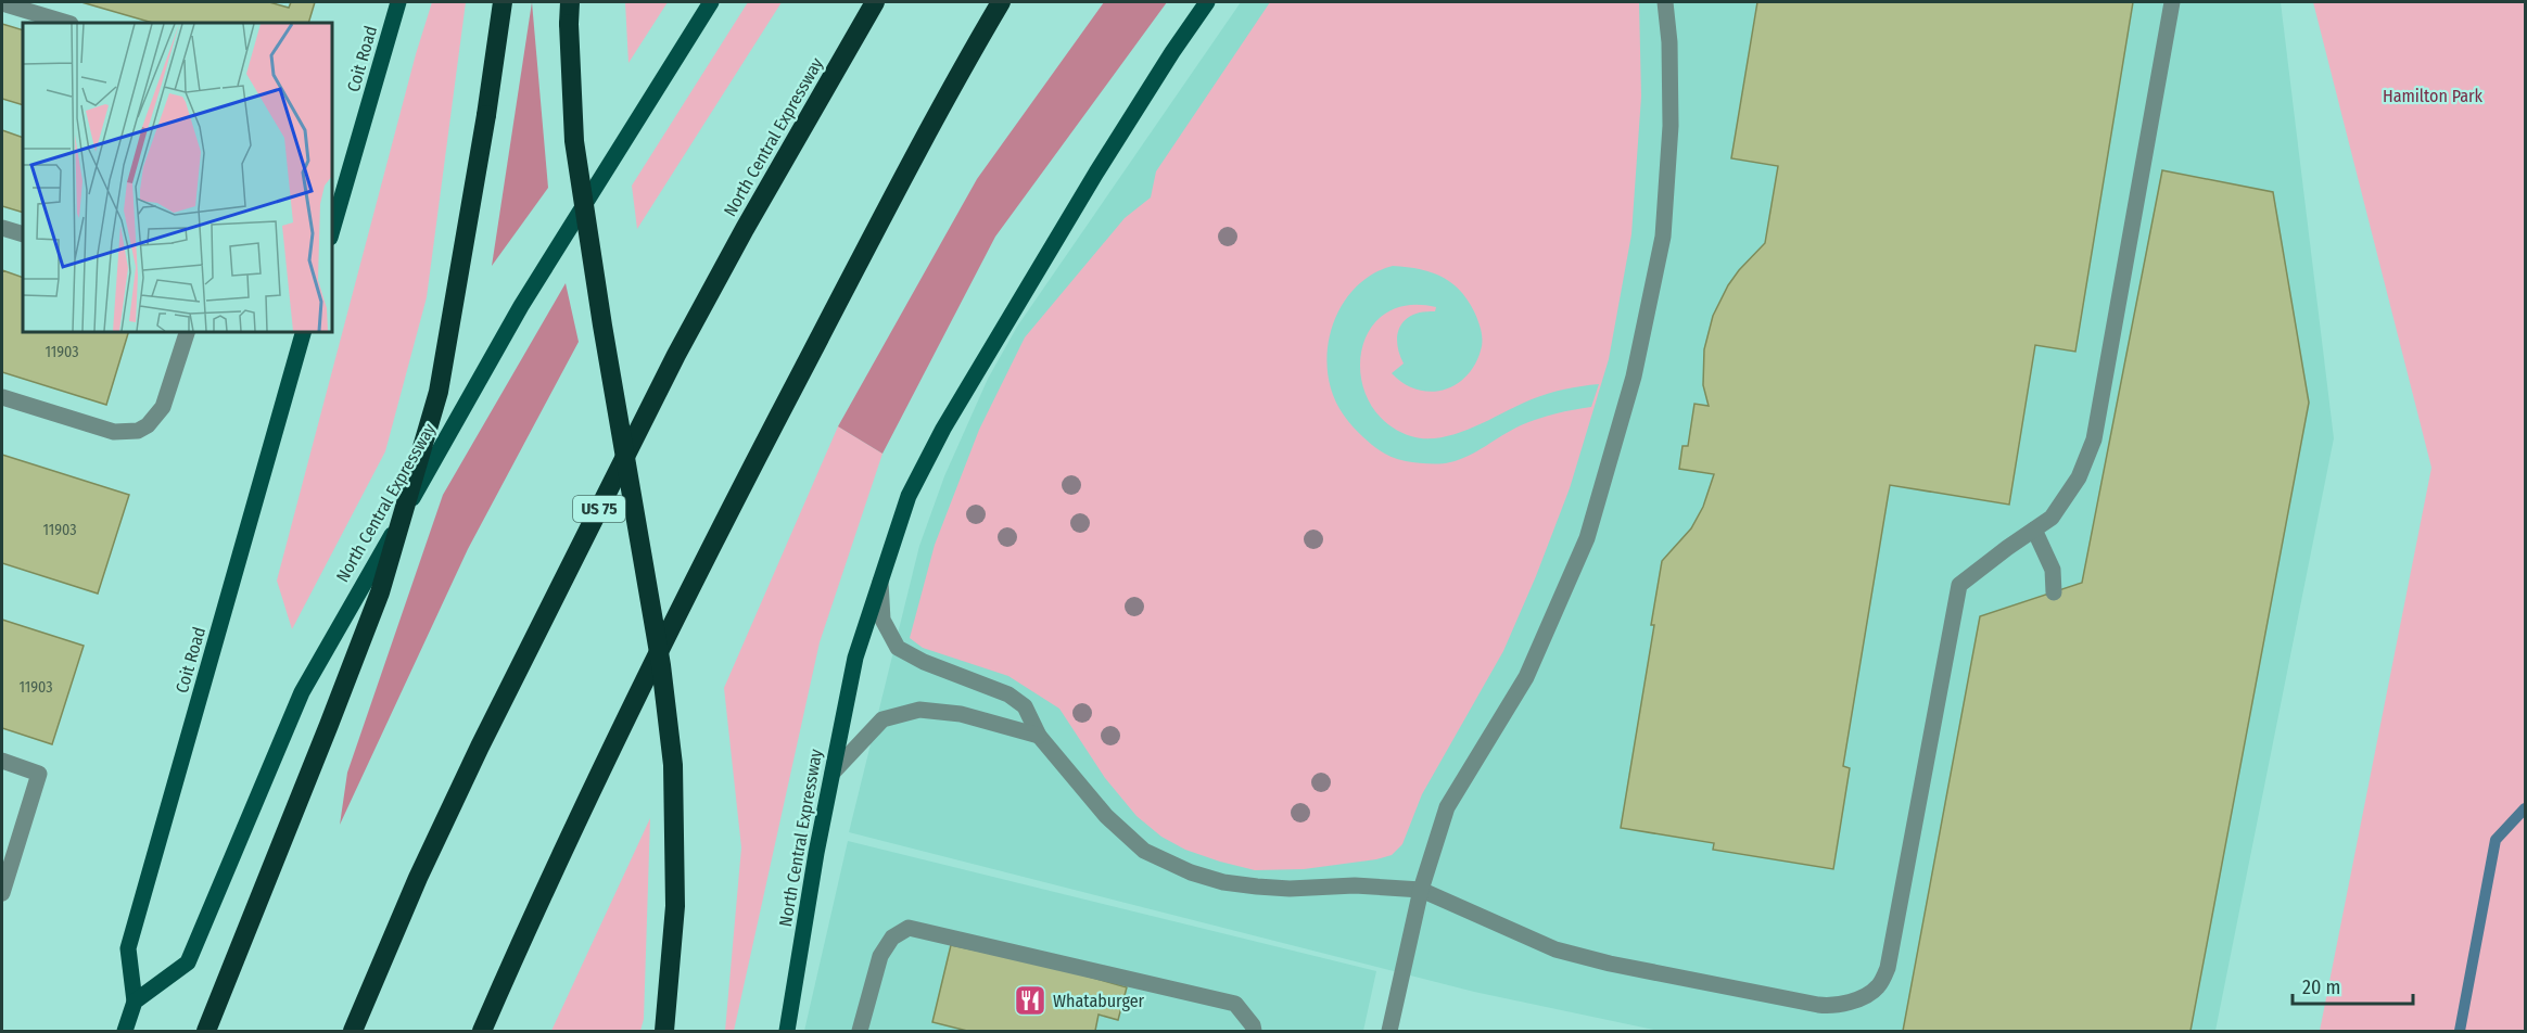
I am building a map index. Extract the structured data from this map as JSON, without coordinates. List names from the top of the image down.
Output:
{
  "streets": {
    "highway": ["North Central Expressway", "US 75"],
    "main road": ["Coit Road"]
  },
  "crossings": [
    ["Coit Road", "North Central Expressway"]
  ],
  "parks": ["Hamilton Park"],
  "places": {
    "restaurant": ["Whataburger"]
  },
  "house_numbers": ["11903", "11903", "11903"],
  "scale_bar": "20 m"
}
